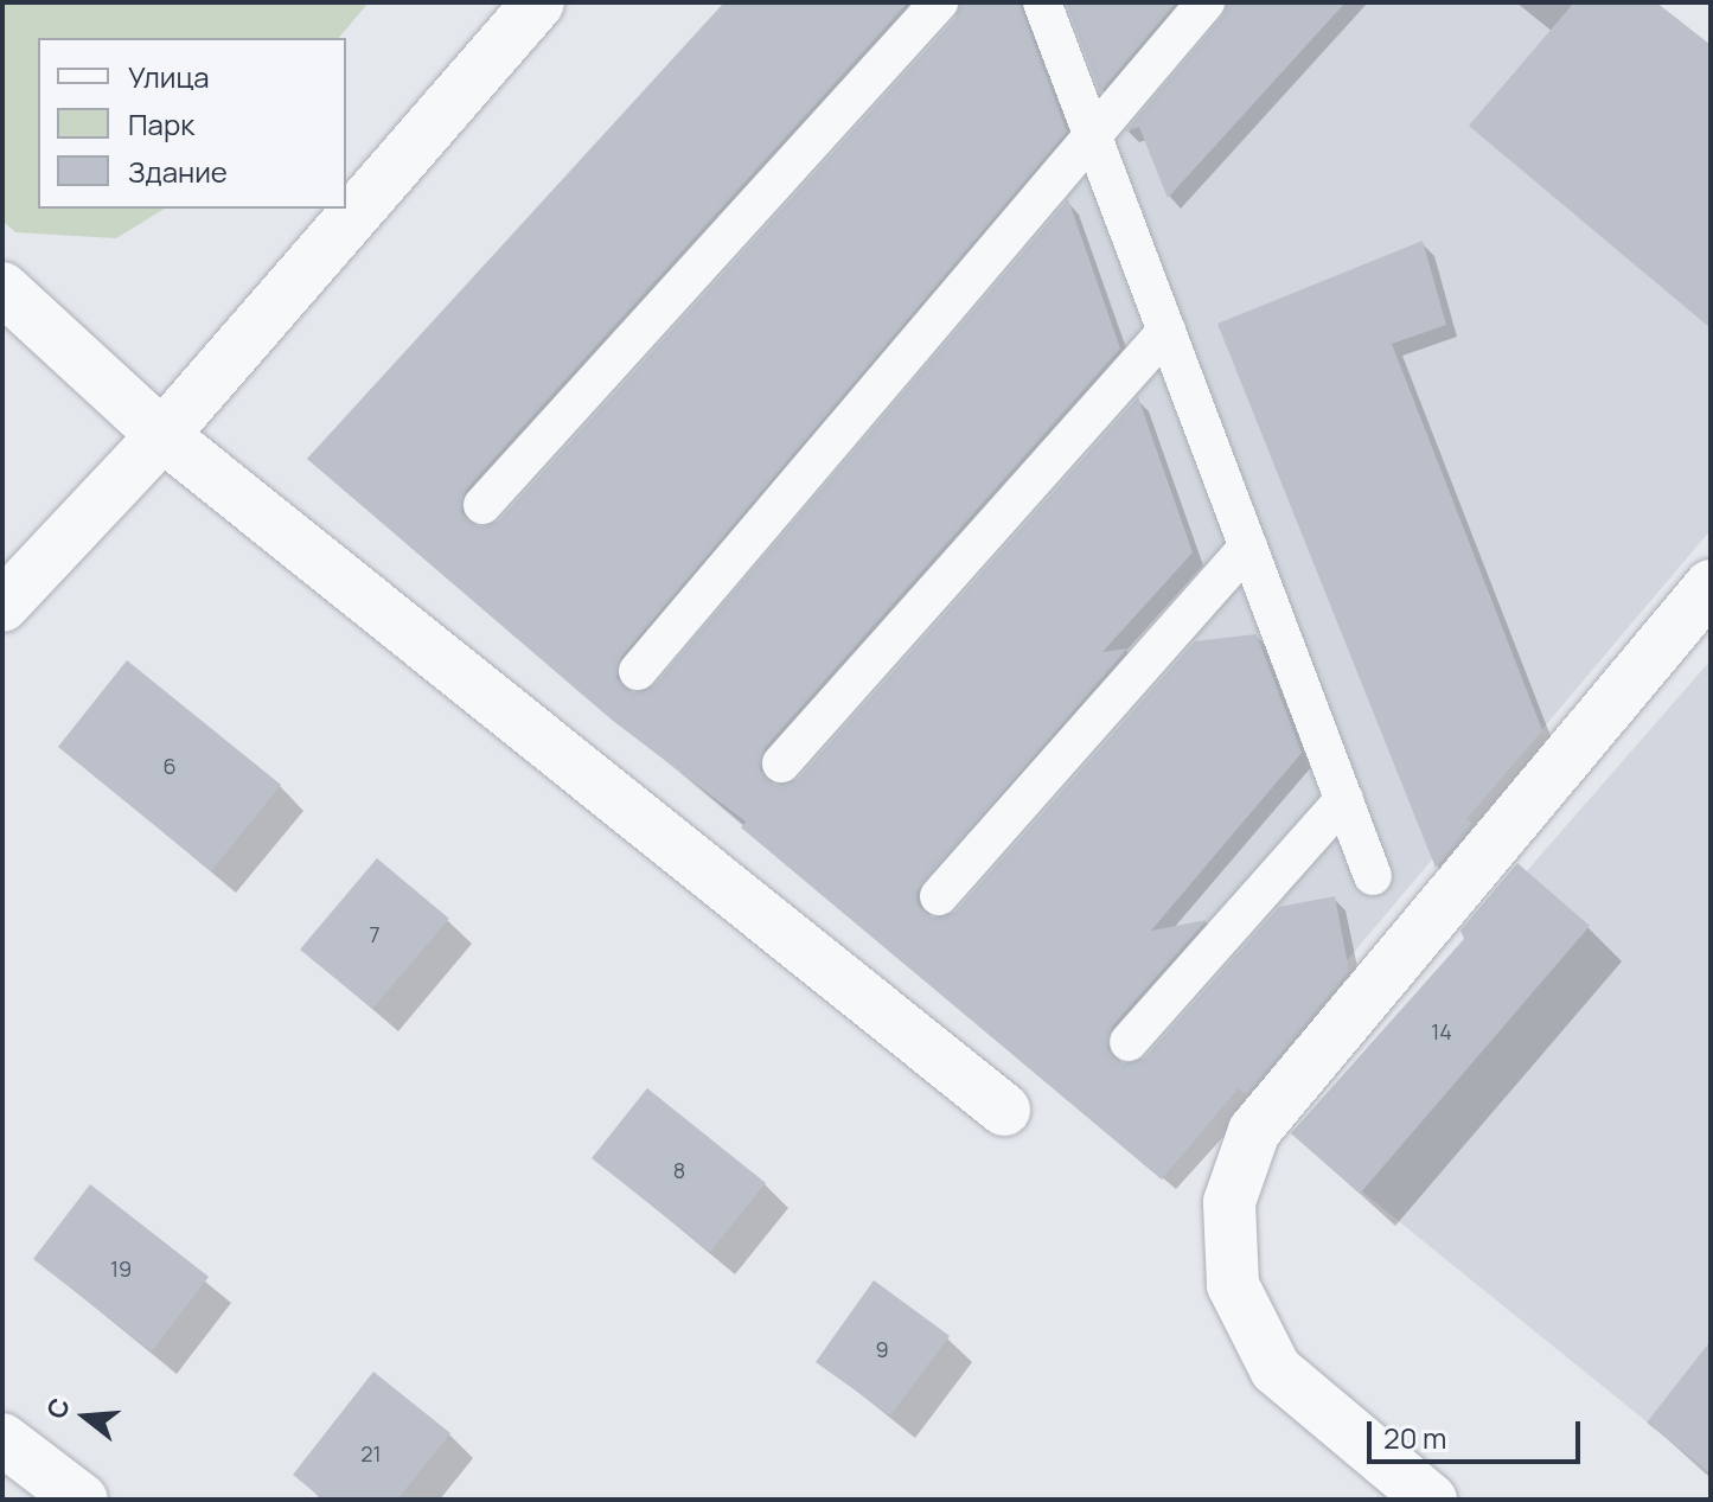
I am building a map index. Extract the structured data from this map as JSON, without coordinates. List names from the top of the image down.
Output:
{
  "house_numbers": [
    "6",
    "7",
    "14",
    "8",
    "19",
    "9",
    "21"
  ],
  "legend": ["Улица", "Парк", "Здание"],
  "scale_bar": "20 m",
  "north": "left"
}
